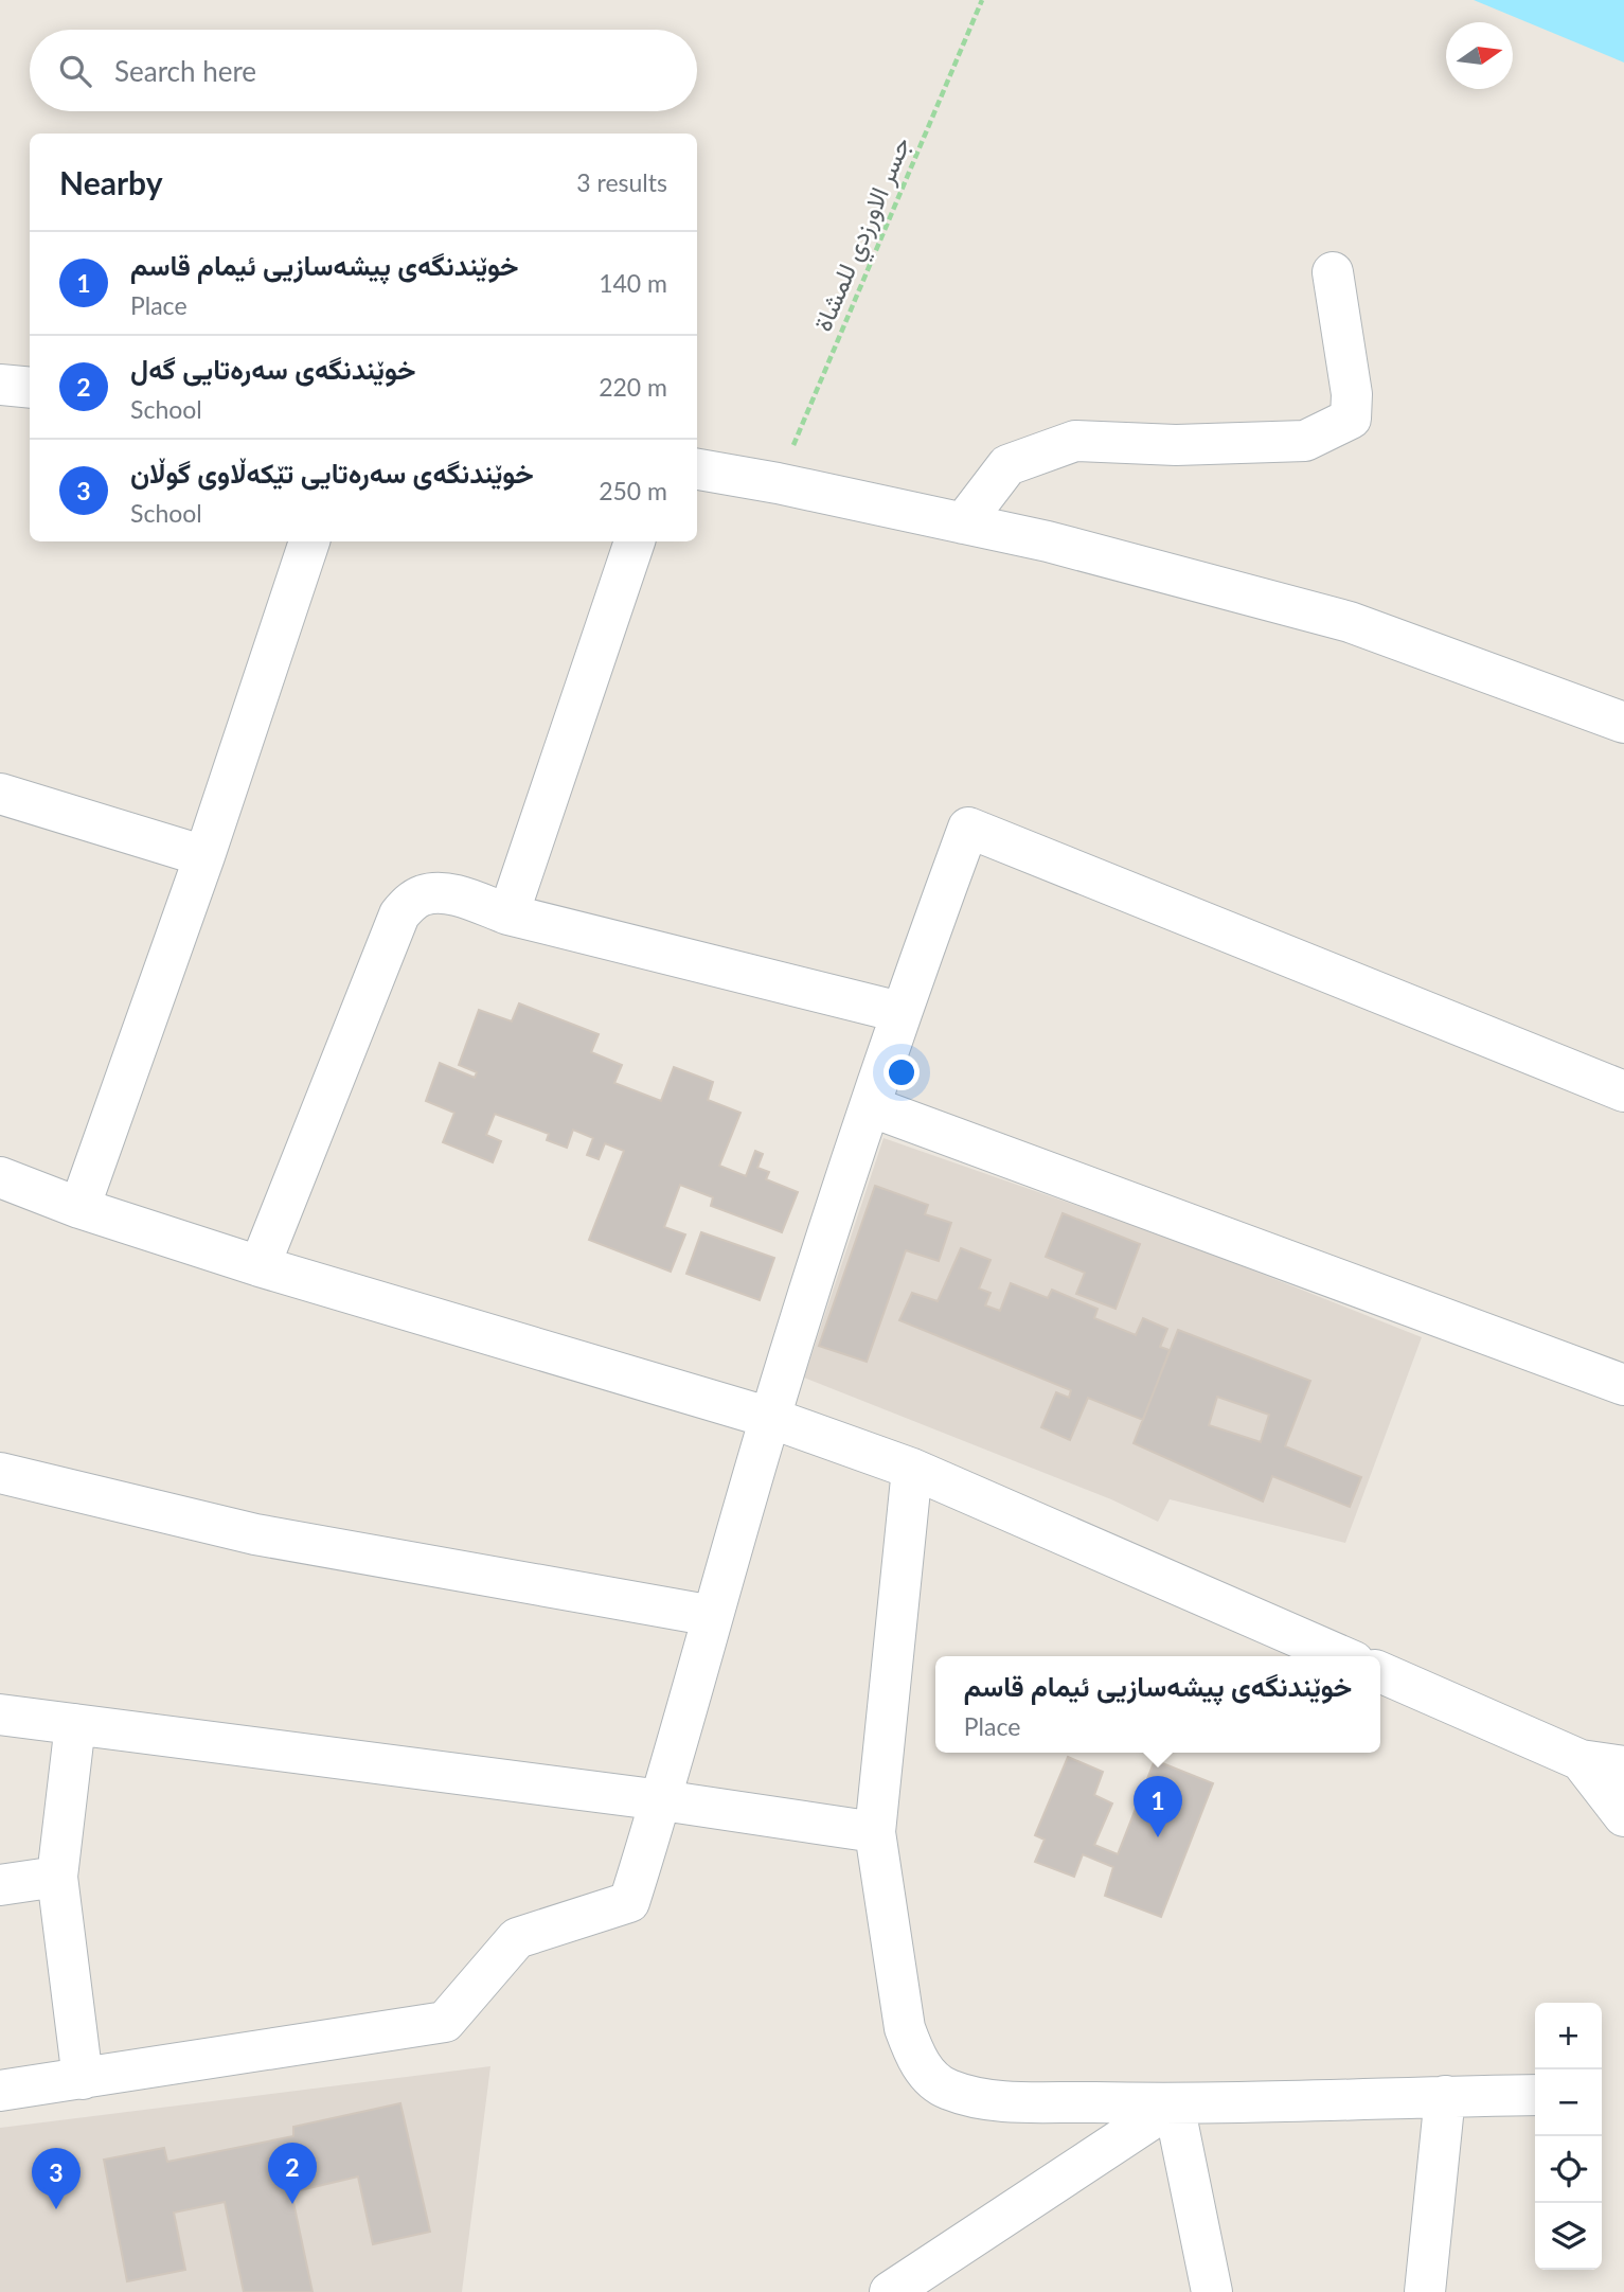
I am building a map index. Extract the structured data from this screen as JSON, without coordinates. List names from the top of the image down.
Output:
{
  "streets": {
    "path": ["جسر الاورزدي للمشاة"]
  },
  "north": "right",
  "page": {
    "search": "Search here",
    "heading": ["Nearby", "3 results"],
    "list": [
      {
        "mark": "1",
        "name": "خوێندنگەی پیشەسازیی ئیمام قاسم",
        "note": "Place",
        "value": "140 m"
      },
      {
        "mark": "2",
        "name": "خوێندنگەی سەرەتایی گەل",
        "note": "School",
        "value": "220 m"
      },
      {
        "mark": "3",
        "name": "خوێندنگەی سەرەتایی تێکەڵاوی گوڵان",
        "note": "School",
        "value": "250 m"
      }
    ],
    "popup": ["خوێندنگەی پیشەسازیی ئیمام قاسم", "Place"],
    "pins": ["1", "2", "3"],
    "map_buttons": ["+", "−"]
  }
}
